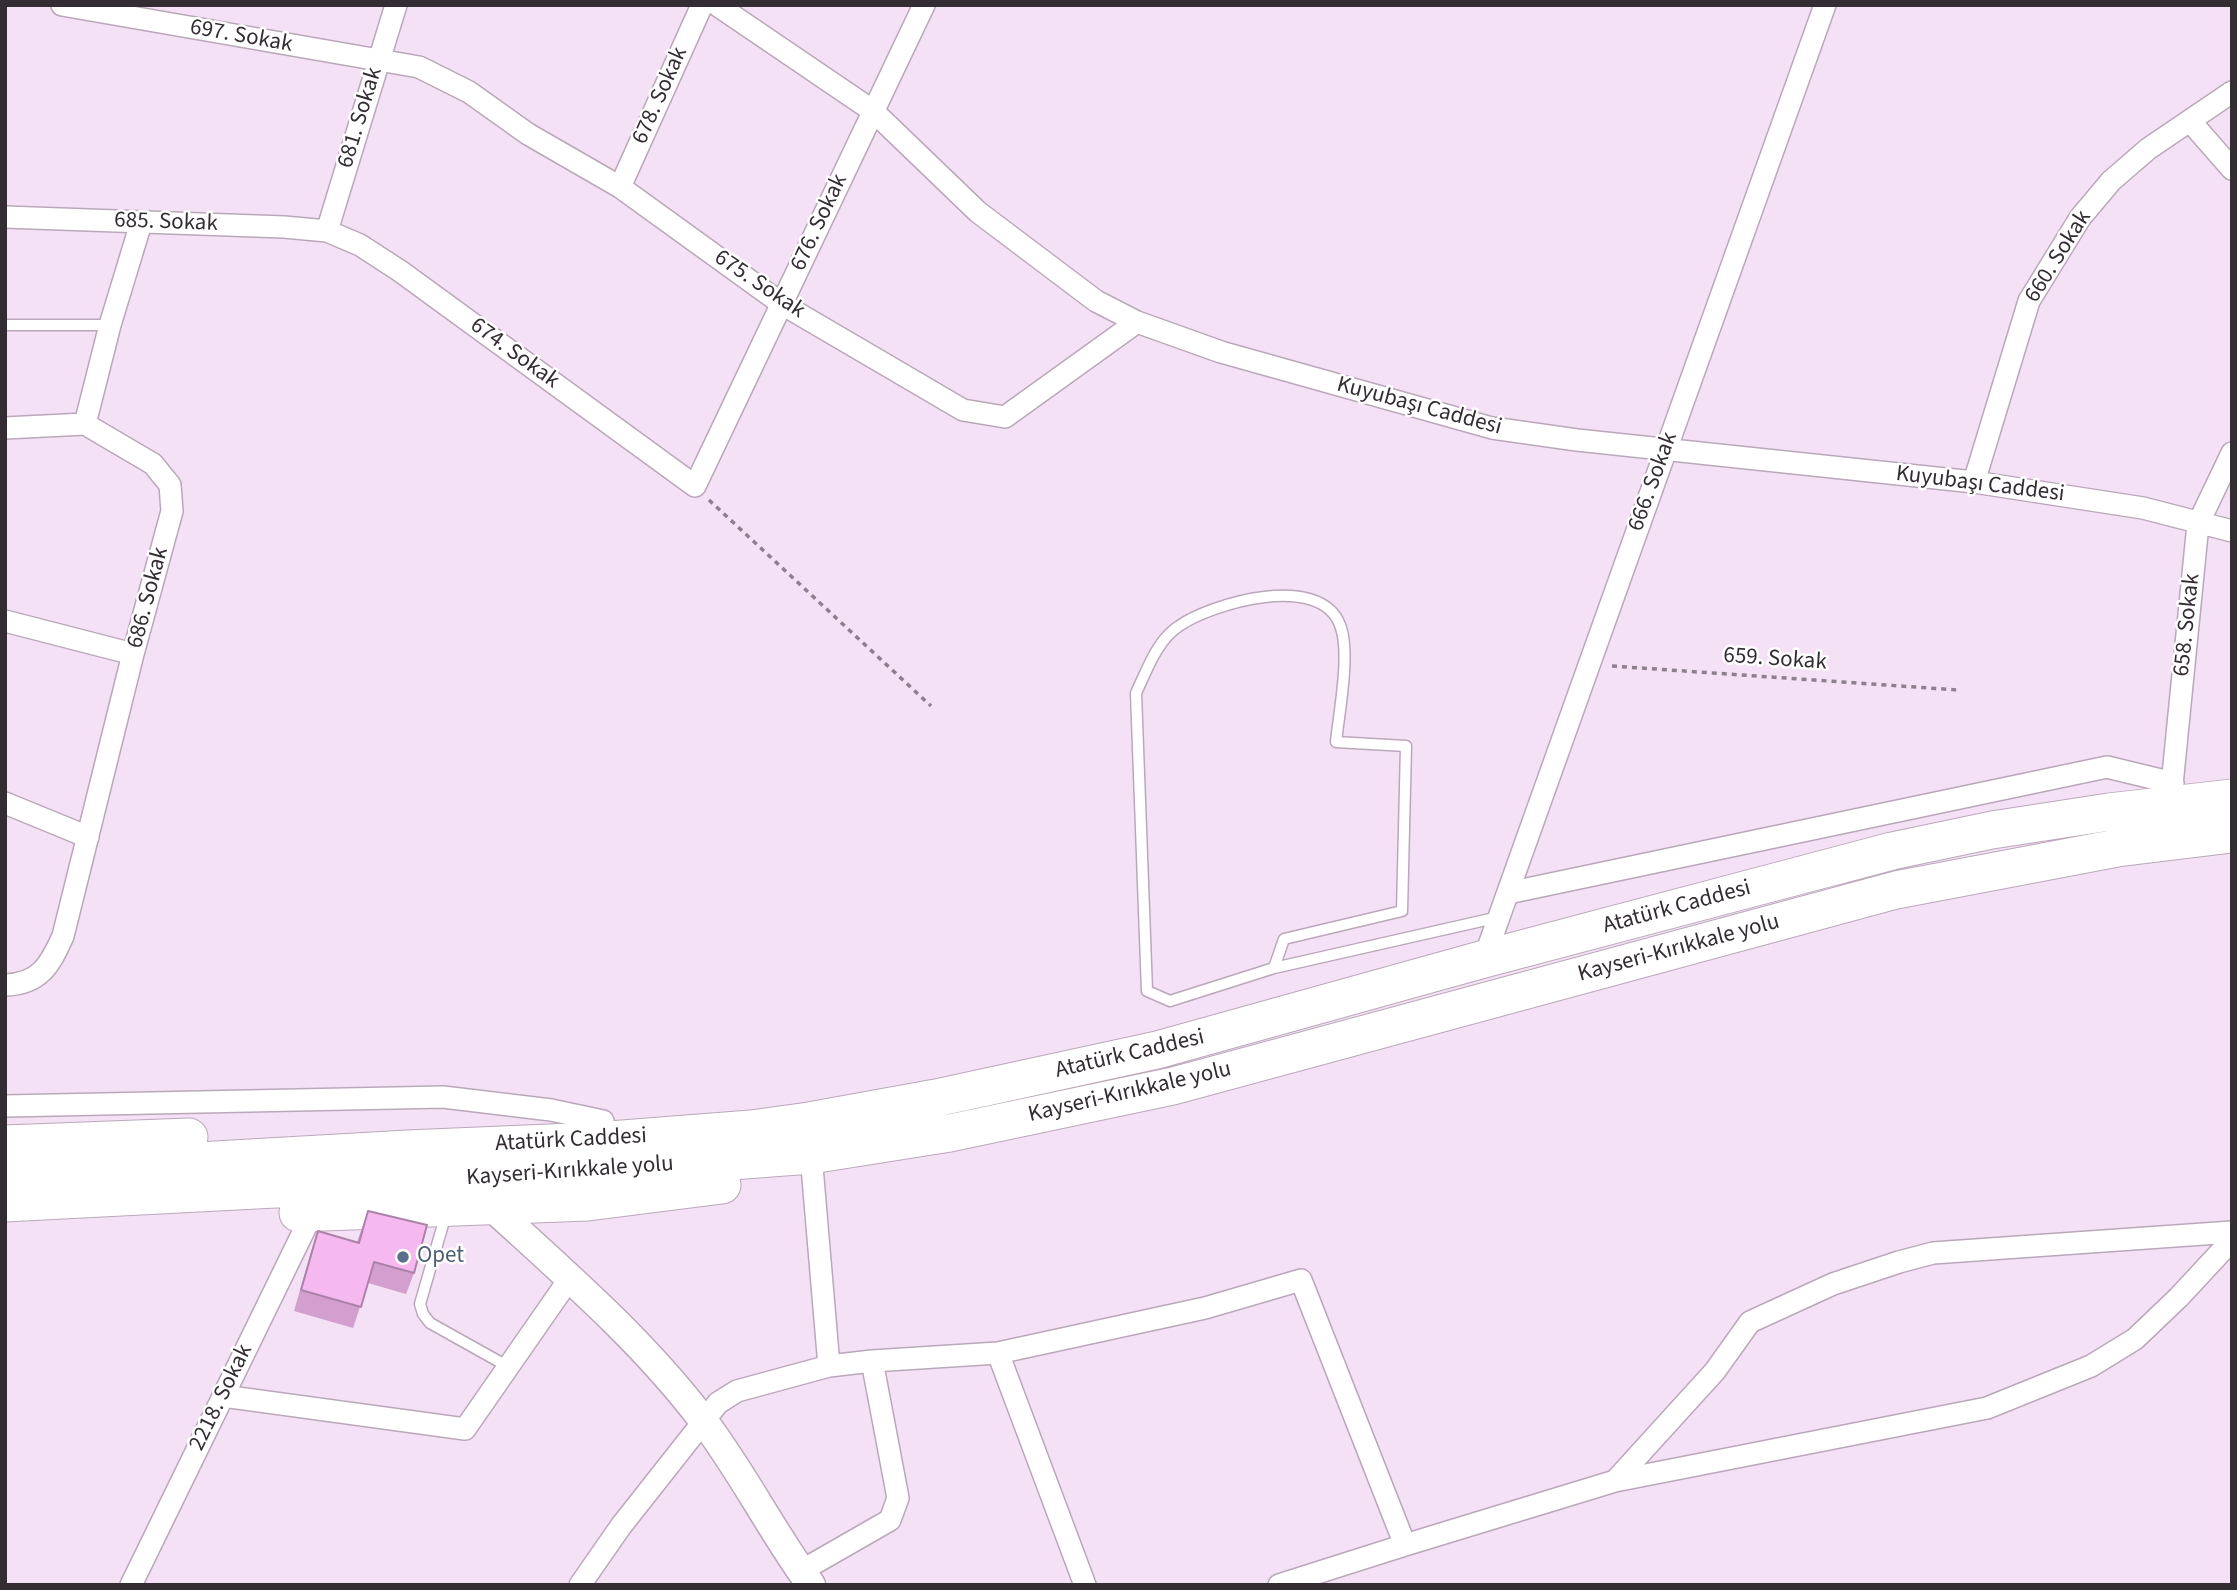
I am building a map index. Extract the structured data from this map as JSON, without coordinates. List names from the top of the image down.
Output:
{
  "streets": {
    "highway": ["Atatürk Caddesi", "Kayseri-Kırıkkale yolu"],
    "street": [
      "697. Sokak",
      "678. Sokak",
      "681. Sokak",
      "685. Sokak",
      "676. Sokak",
      "660. Sokak",
      "675. Sokak",
      "674. Sokak",
      "Kuyubaşı Caddesi",
      "666. Sokak",
      "686. Sokak",
      "658. Sokak",
      "2218. Sokak"
    ],
    "path": ["659. Sokak"]
  },
  "crossings": [
    ["697. Sokak", "681. Sokak"],
    ["697. Sokak", "675. Sokak"],
    ["678. Sokak", "675. Sokak"],
    ["681. Sokak", "685. Sokak"],
    ["681. Sokak", "675. Sokak"],
    ["681. Sokak", "674. Sokak"],
    ["685. Sokak", "674. Sokak"],
    ["676. Sokak", "675. Sokak"],
    ["676. Sokak", "674. Sokak"],
    ["676. Sokak", "Kuyubaşı Caddesi"],
    ["660. Sokak", "Kuyubaşı Caddesi"],
    ["675. Sokak", "Kuyubaşı Caddesi"],
    ["Kuyubaşı Caddesi", "666. Sokak"],
    ["Kuyubaşı Caddesi", "658. Sokak"],
    ["666. Sokak", "659. Sokak"],
    ["666. Sokak", "Atatürk Caddesi"],
    ["658. Sokak", "Atatürk Caddesi"],
    ["Atatürk Caddesi", "Kayseri-Kırıkkale yolu"]
  ],
  "places": ["Opet"]
}
